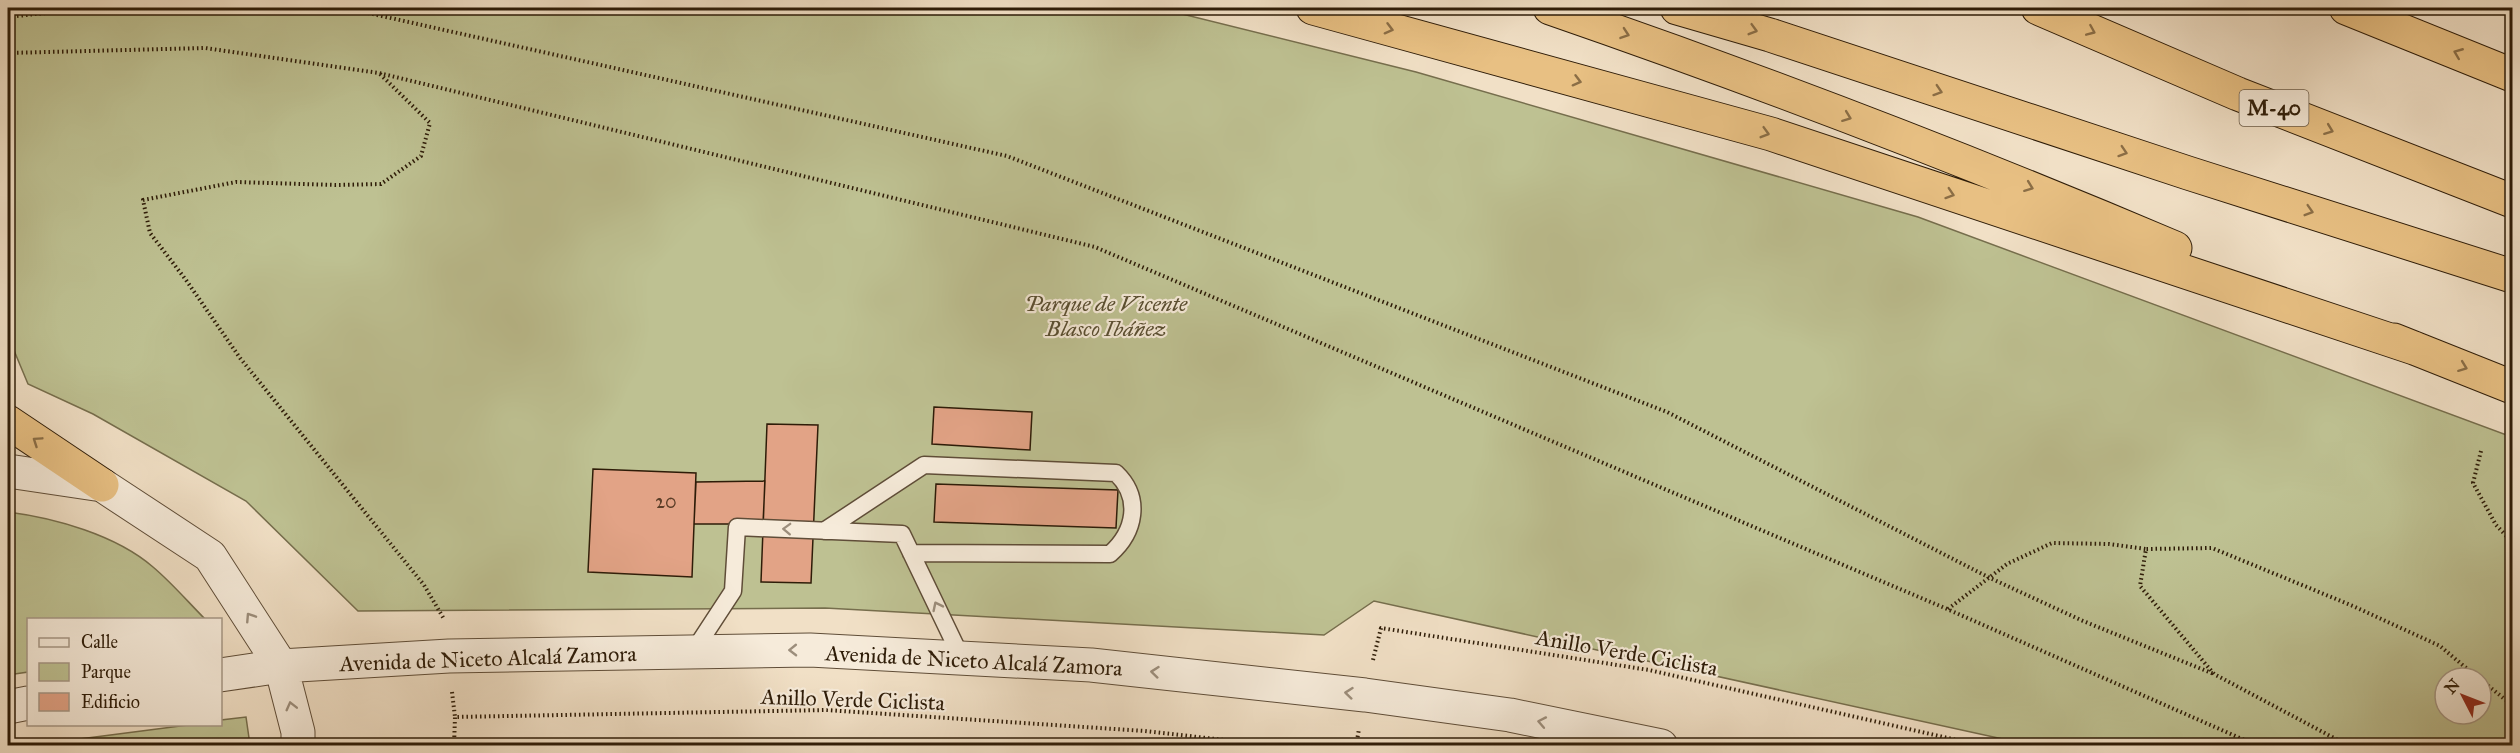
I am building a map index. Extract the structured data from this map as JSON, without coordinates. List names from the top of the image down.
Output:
{
  "streets": {
    "highway": ["M-40"],
    "street": ["Avenida de Niceto Alcalá Zamora"],
    "path": ["Anillo Verde Ciclista"]
  },
  "crossings": [
    ["Anillo Verde Ciclista", "Avenida de Niceto Alcalá Zamora"]
  ],
  "one_way": ["Avenida de Niceto Alcalá Zamora"],
  "parks": ["Parque de Vicente Blasco Ibáñez"],
  "house_numbers": ["20"],
  "legend": ["Calle", "Parque", "Edificio"],
  "north": "top left"
}
